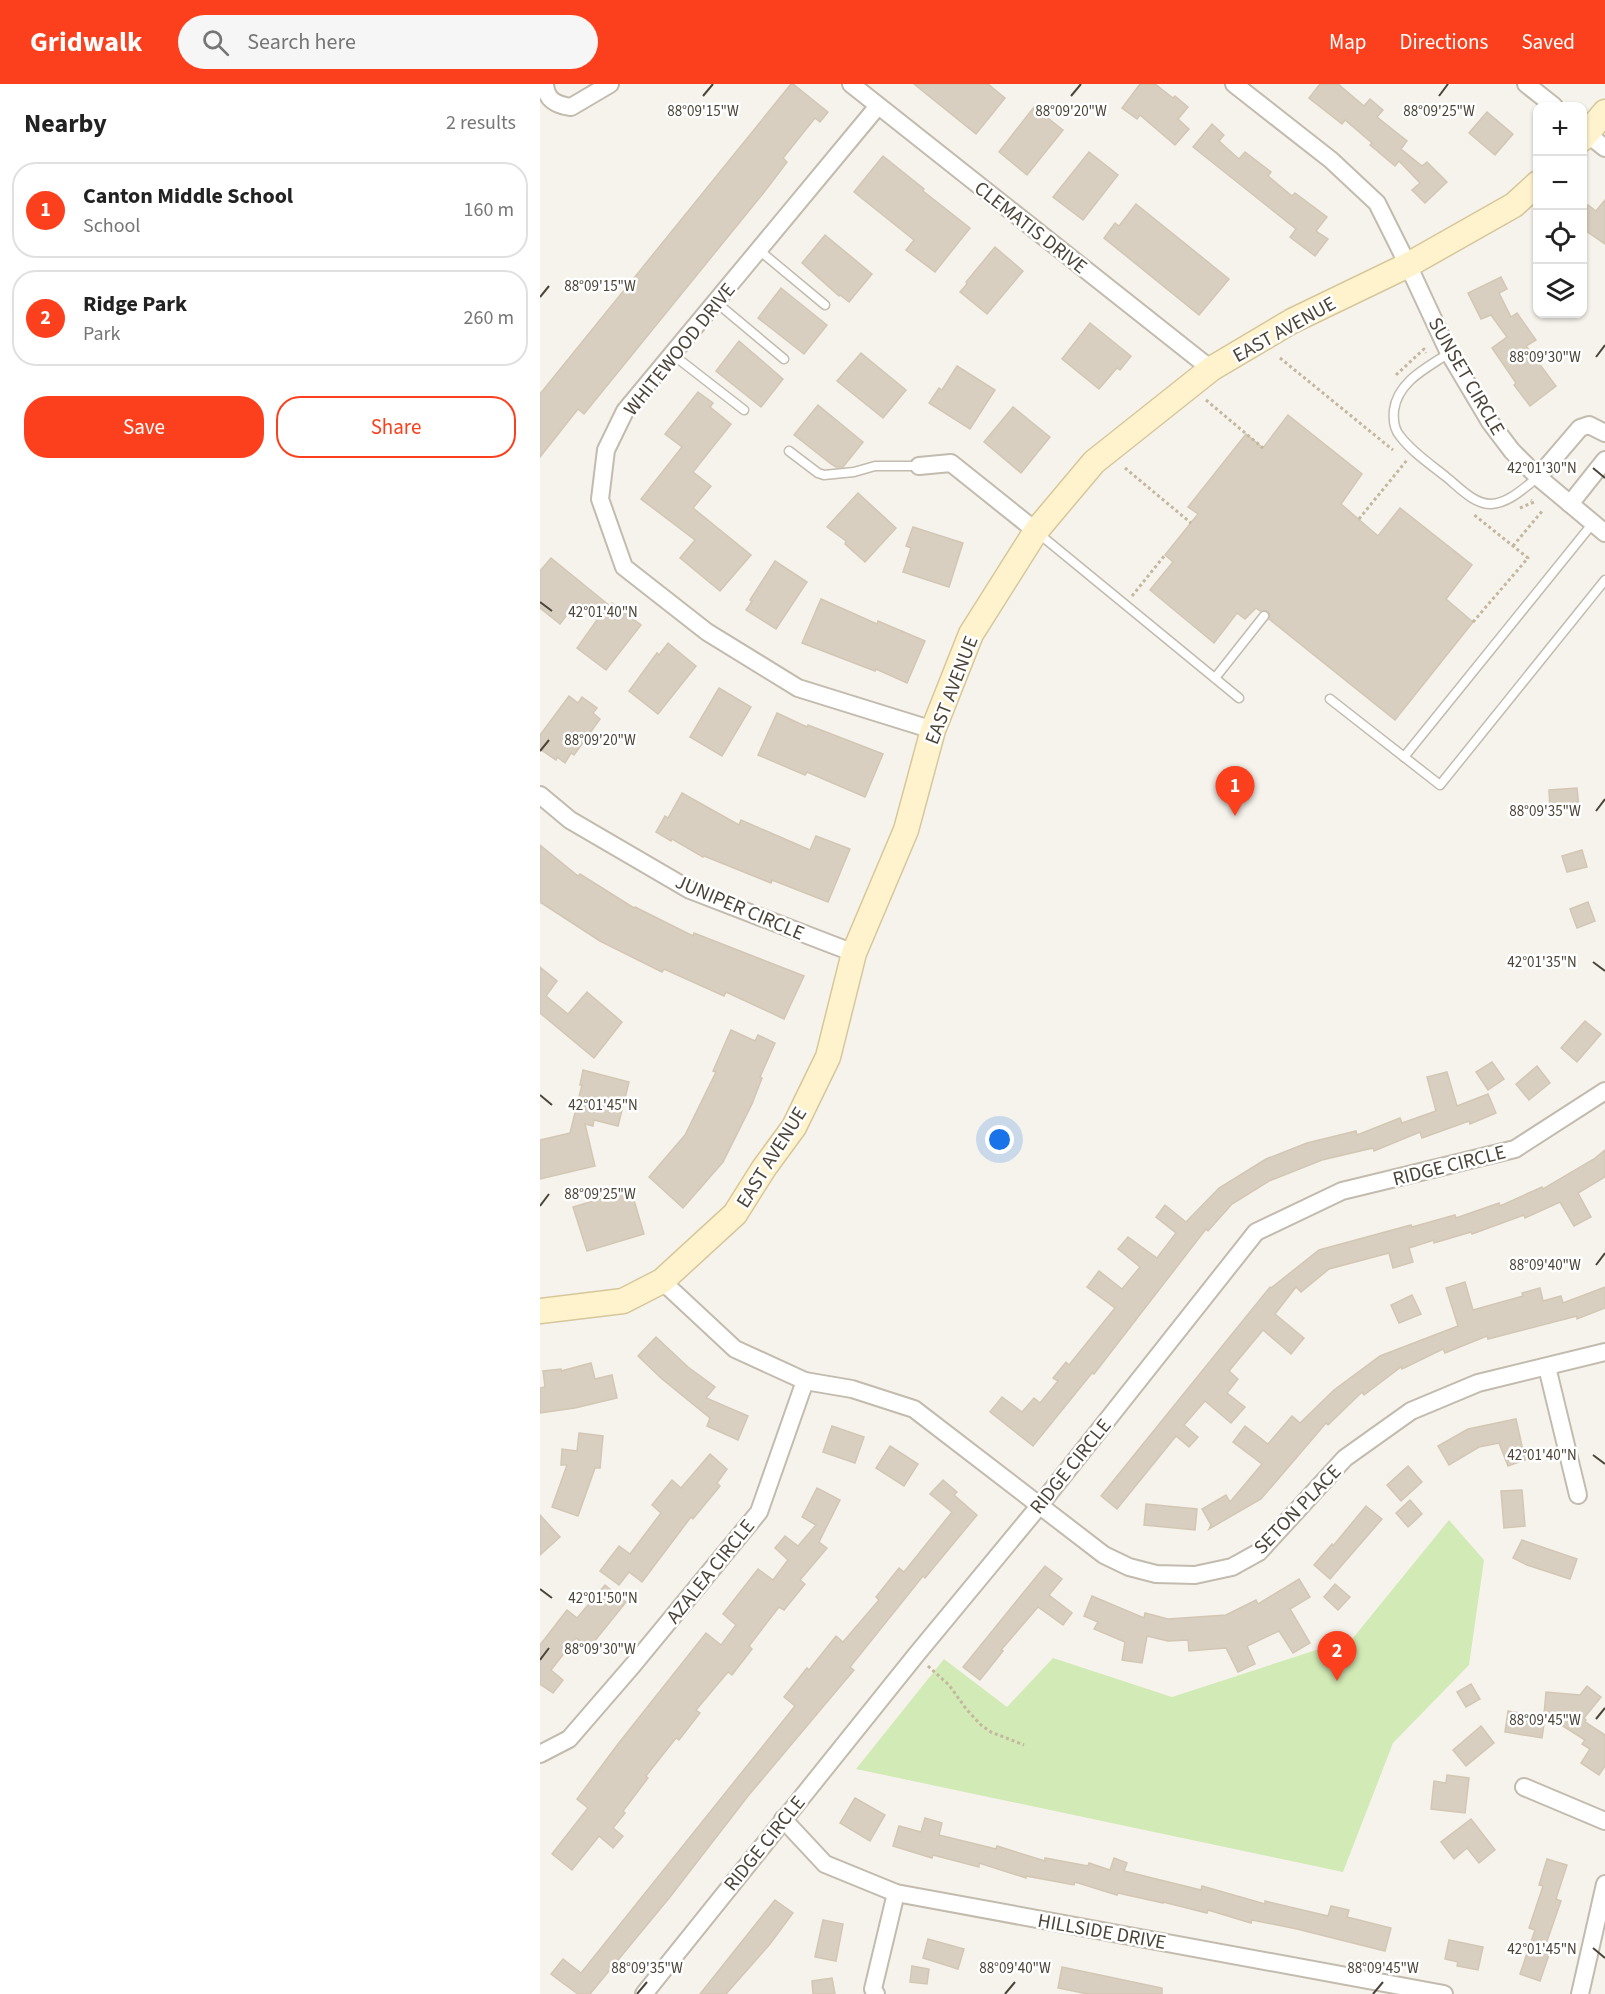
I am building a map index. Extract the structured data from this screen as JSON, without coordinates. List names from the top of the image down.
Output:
{
  "streets": {
    "street": [
      "CLEMATIS DRIVE",
      "EAST AVENUE",
      "WHITEWOOD DRIVE",
      "SUNSET CIRCLE",
      "JUNIPER CIRCLE",
      "RIDGE CIRCLE",
      "SETON PLACE",
      "AZALEA CIRCLE",
      "HILLSIDE DRIVE"
    ]
  },
  "crossings": [
    ["CLEMATIS DRIVE", "EAST AVENUE"],
    ["CLEMATIS DRIVE", "WHITEWOOD DRIVE"],
    ["EAST AVENUE", "WHITEWOOD DRIVE"],
    ["EAST AVENUE", "SUNSET CIRCLE"],
    ["EAST AVENUE", "JUNIPER CIRCLE"],
    ["EAST AVENUE", "SETON PLACE"],
    ["RIDGE CIRCLE", "SETON PLACE"],
    ["RIDGE CIRCLE", "HILLSIDE DRIVE"],
    ["SETON PLACE", "AZALEA CIRCLE"]
  ],
  "page": {
    "header": "Gridwalk",
    "search": "Search here",
    "nav": ["Map", "Directions", "Saved"],
    "heading": ["Nearby", "2 results"],
    "map_buttons": ["+", "−"],
    "list": [
      {
        "mark": "1",
        "name": "Canton Middle School",
        "note": "School",
        "value": "160 m"
      },
      {
        "mark": "2",
        "name": "Ridge Park",
        "note": "Park",
        "value": "260 m"
      }
    ],
    "buttons": ["Save", "Share"],
    "pins": ["1", "2"]
  },
  "coordinates": [
    "88°09'15\"W",
    "88°09'20\"W",
    "88°09'25\"W",
    "88°09'30\"W",
    "42°01'30\"N",
    "42°01'40\"N",
    "88°09'35\"W",
    "42°01'35\"N",
    "42°01'45\"N",
    "88°09'40\"W",
    "42°01'50\"N",
    "88°09'45\"W"
  ]
}
